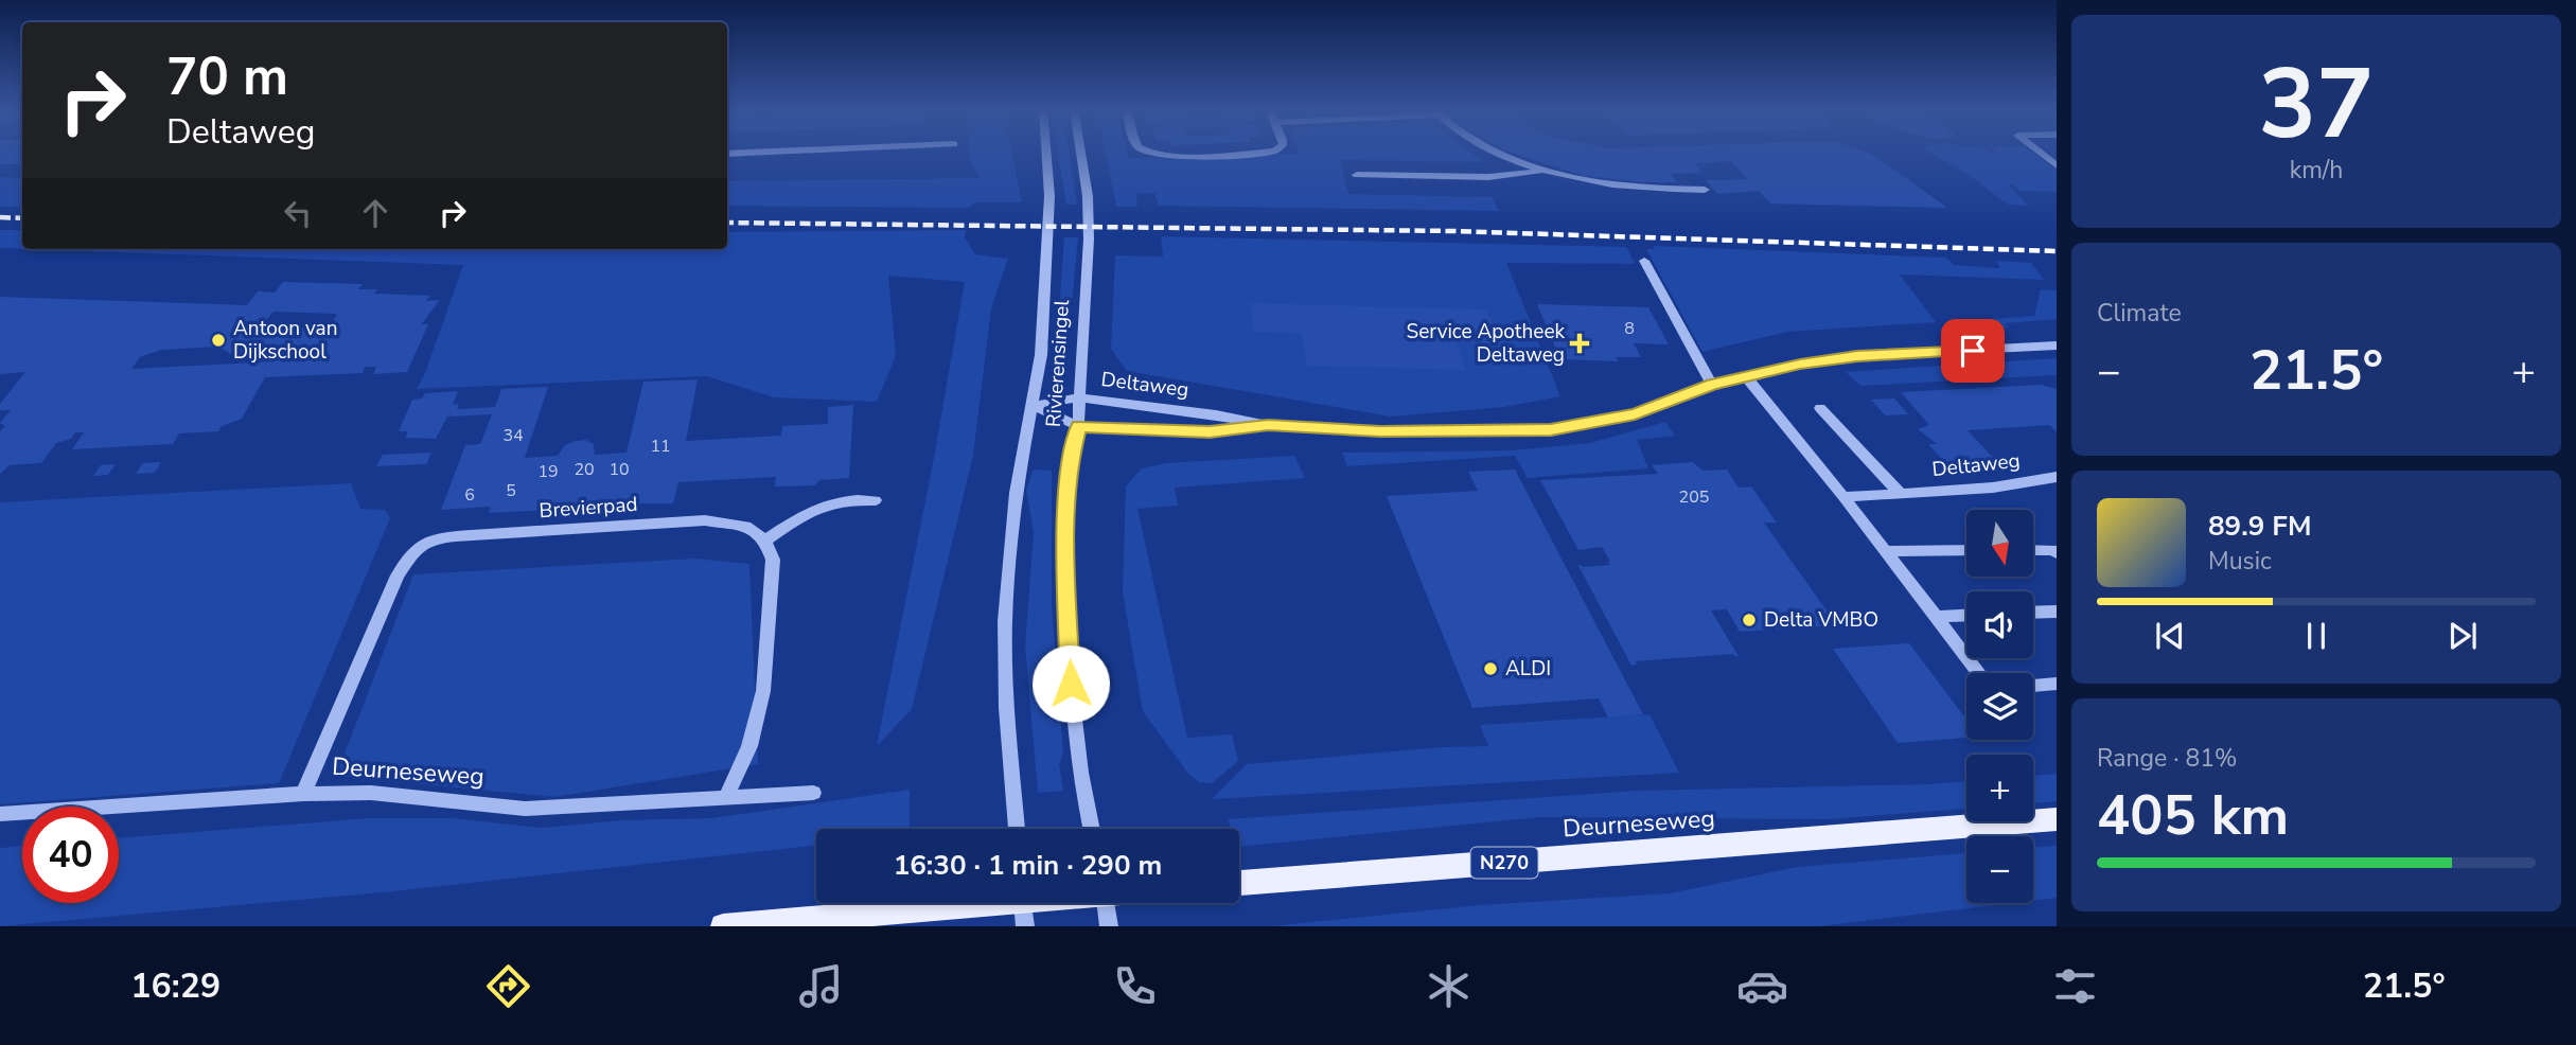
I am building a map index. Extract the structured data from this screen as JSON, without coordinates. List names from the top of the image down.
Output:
{
  "streets": {
    "main road": ["Deurneseweg", "N270"],
    "street": ["Rivierensingel", "Deltaweg", "Brevierpad"]
  },
  "crossings": [
    ["Rivierensingel", "Deltaweg"],
    ["Brevierpad", "Deurneseweg"]
  ],
  "places": {
    "other": ["Antoon van Dijkschool", "Delta VMBO", "ALDI"],
    "health": ["Service Apotheek Deltaweg"]
  },
  "house_numbers": [
    "8",
    "34",
    "11",
    "20",
    "10",
    "19",
    "5",
    "6",
    "205"
  ],
  "north": "bottom",
  "page": {
    "tile": [
      ["37", "km/h"],
      "Climate",
      ["Range · 81%", "405 km"]
    ],
    "turn": ["70 m", "Deltaweg"],
    "heat": ["−", "21.5°", "+"],
    "song": ["89.9 FM", "Music"],
    "map_buttons": ["+", "−"],
    "limit": "40",
    "trip": "16:30 · 1 min · 290 m",
    "tabs": ["16:29", "21.5°"]
  }
}
